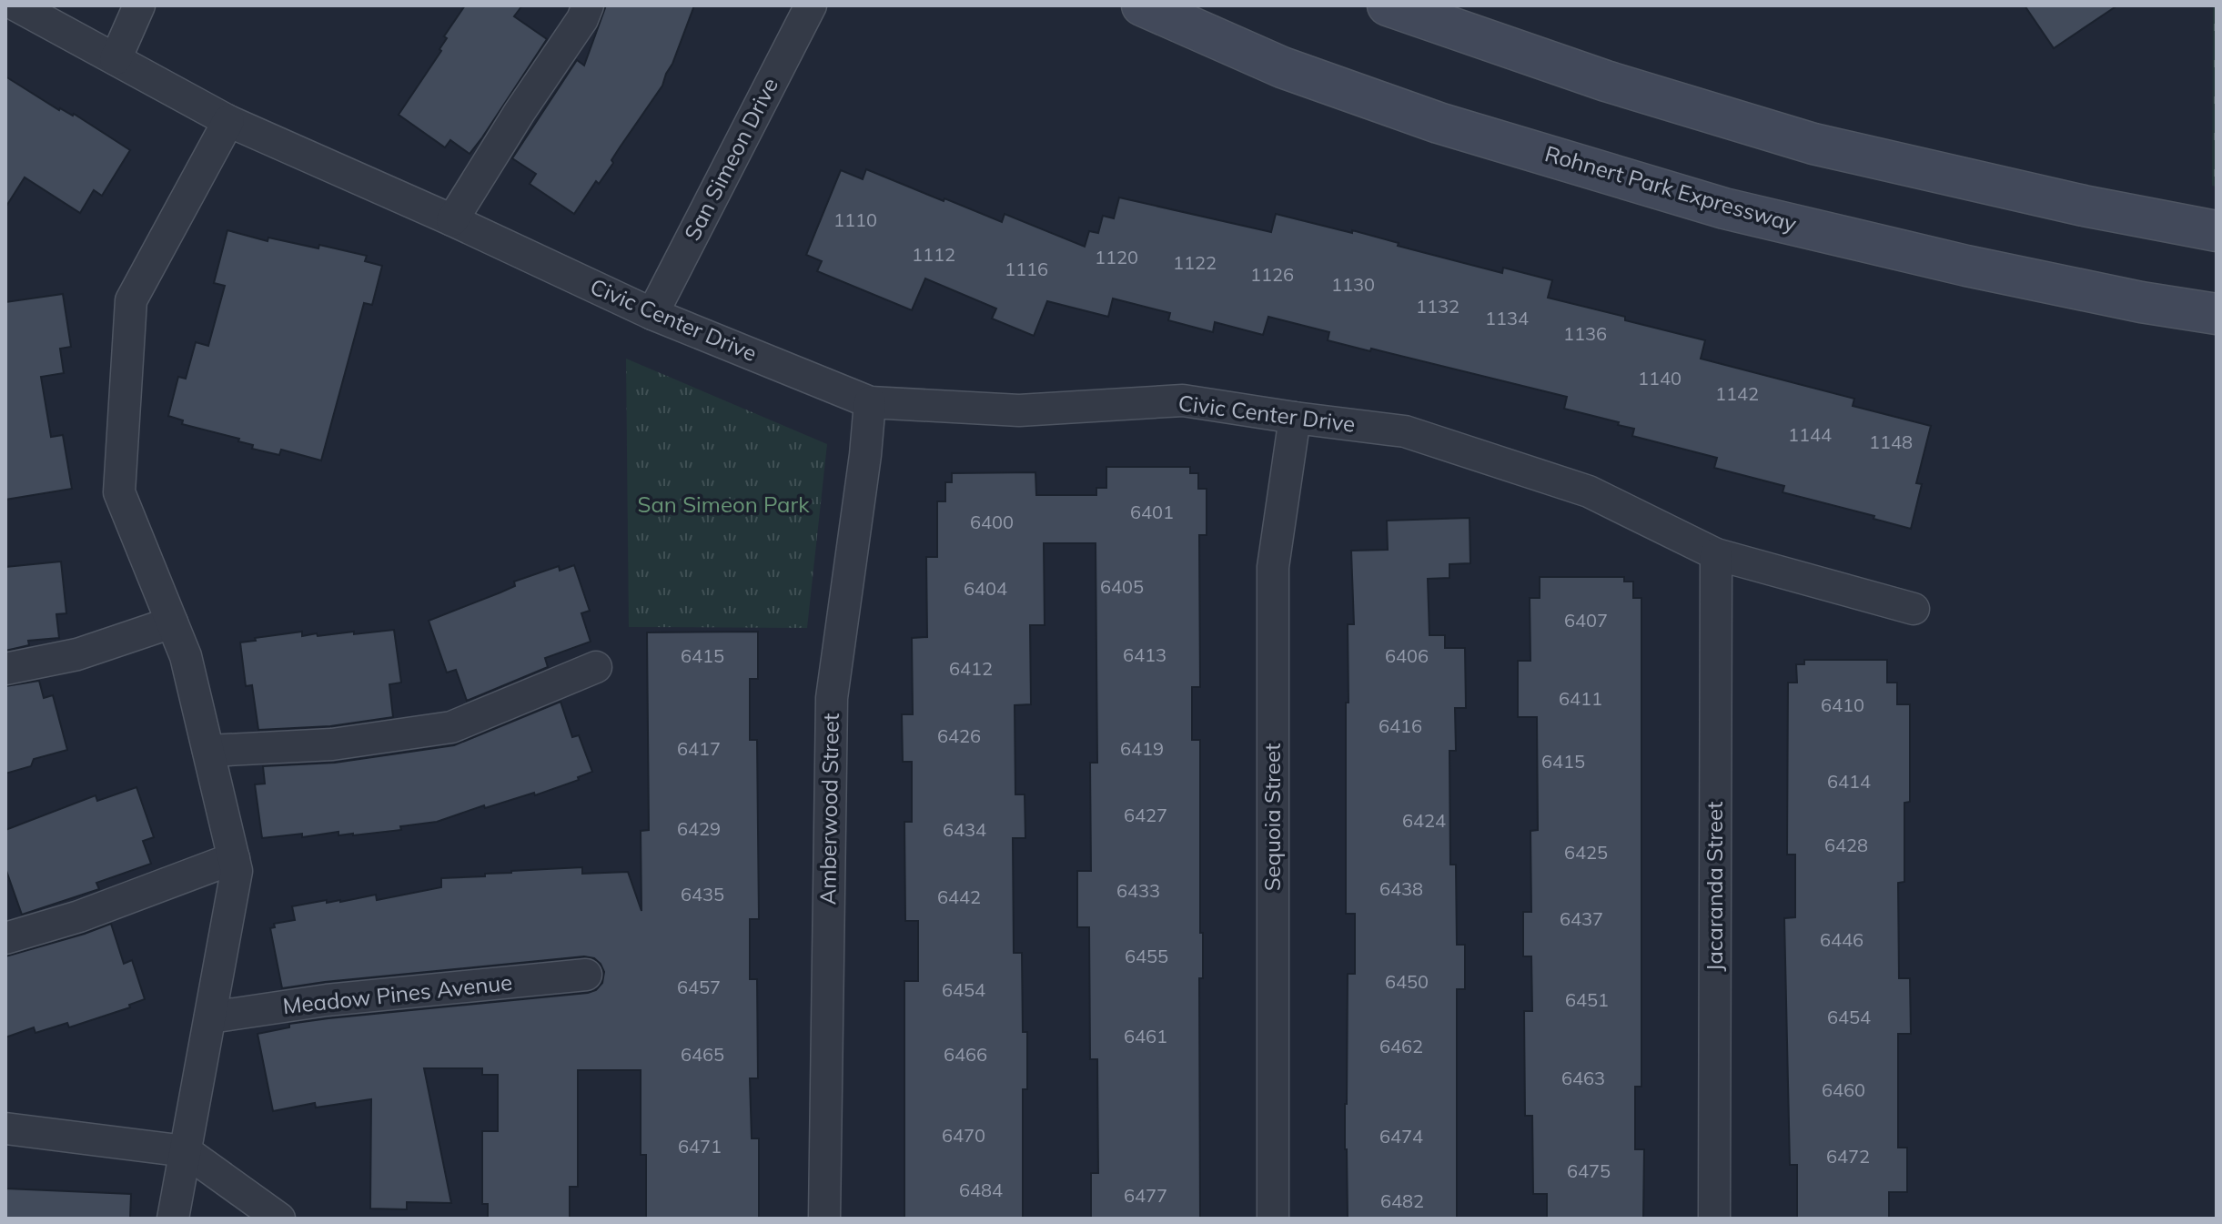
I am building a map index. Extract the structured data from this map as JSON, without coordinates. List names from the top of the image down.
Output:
{
  "streets": {
    "main road": ["Rohnert Park Expressway"],
    "street": [
      "San Simeon Drive",
      "Civic Center Drive",
      "Amberwood Street",
      "Sequoia Street",
      "Jacaranda Street",
      "Meadow Pines Avenue"
    ]
  },
  "crossings": [
    ["San Simeon Drive", "Civic Center Drive"],
    ["Civic Center Drive", "Amberwood Street"],
    ["Civic Center Drive", "Sequoia Street"],
    ["Civic Center Drive", "Jacaranda Street"]
  ],
  "parks": ["San Simeon Park"],
  "house_numbers": [
    "1110",
    "1112",
    "1120",
    "1122",
    "1116",
    "1126",
    "1130",
    "1132",
    "1134",
    "1136",
    "1140",
    "1142",
    "1144",
    "1148",
    "6401",
    "6400",
    "6405",
    "6404",
    "6407",
    "6413",
    "6415",
    "6406",
    "6412",
    "6411",
    "6410",
    "6416",
    "6426",
    "6417",
    "6419",
    "6415",
    "6414",
    "6427",
    "6424",
    "6429",
    "6434",
    "6428",
    "6425",
    "6438",
    "6433",
    "6435",
    "6442",
    "6437",
    "6446",
    "6455",
    "6450",
    "6457",
    "6454",
    "6451",
    "6454",
    "6461",
    "6462",
    "6465",
    "6466",
    "6463",
    "6460",
    "6470",
    "6474",
    "6471",
    "6472",
    "6475",
    "6484",
    "6477",
    "6482"
  ]
}
